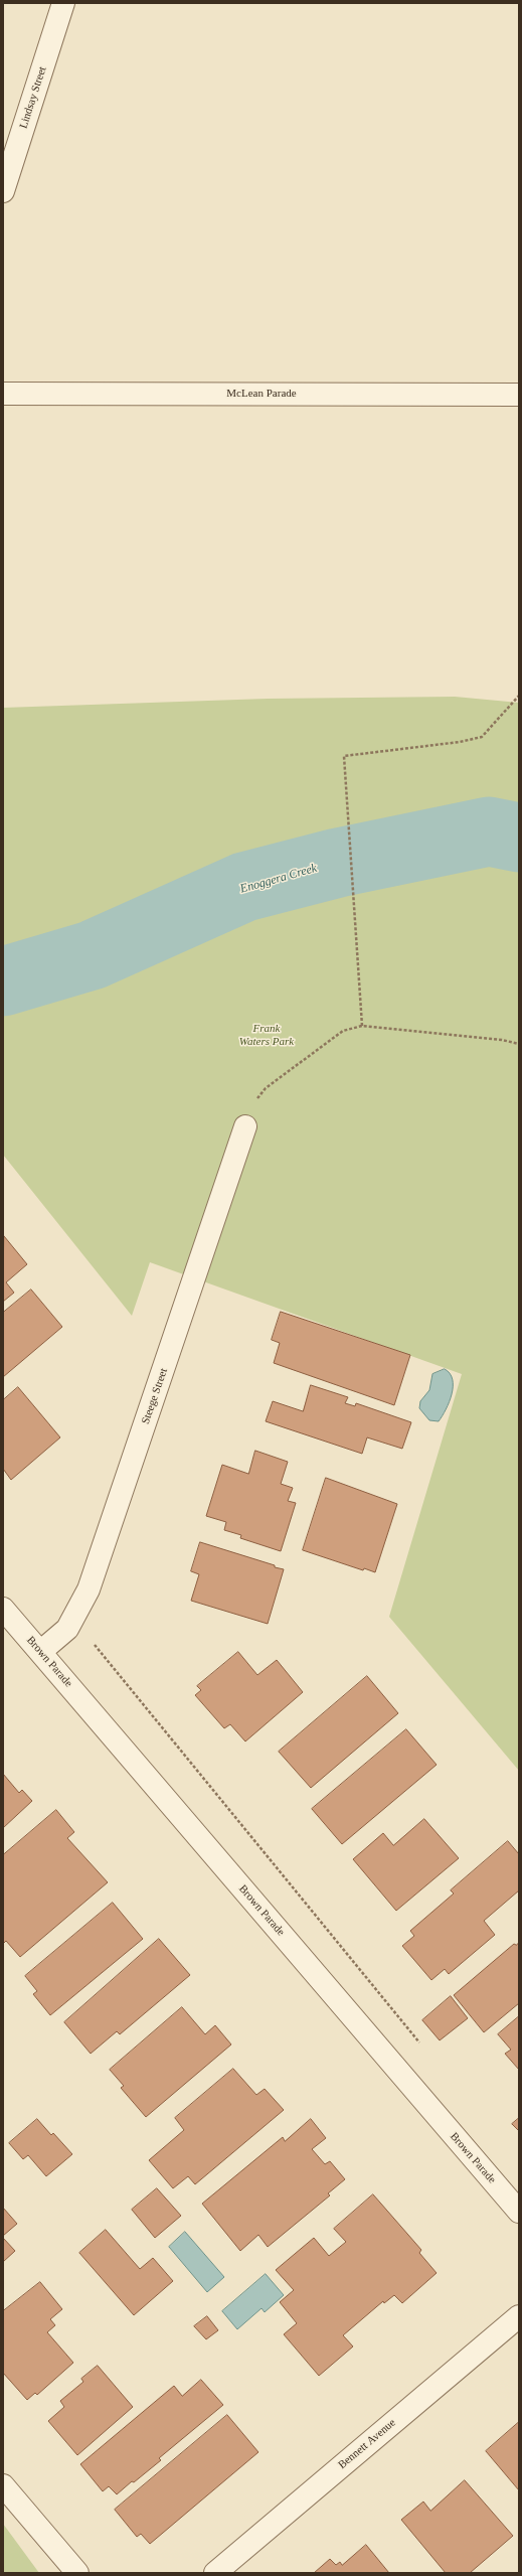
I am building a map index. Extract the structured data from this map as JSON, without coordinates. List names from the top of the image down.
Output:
{
  "streets": {
    "street": [
      "Lindsay Street",
      "McLean Parade",
      "Steege Street",
      "Brown Parade",
      "Bennett Avenue"
    ]
  },
  "crossings": [
    ["Steege Street", "Brown Parade"]
  ],
  "water": ["Enoggera Creek"],
  "parks": ["Frank Waters Park"]
}
